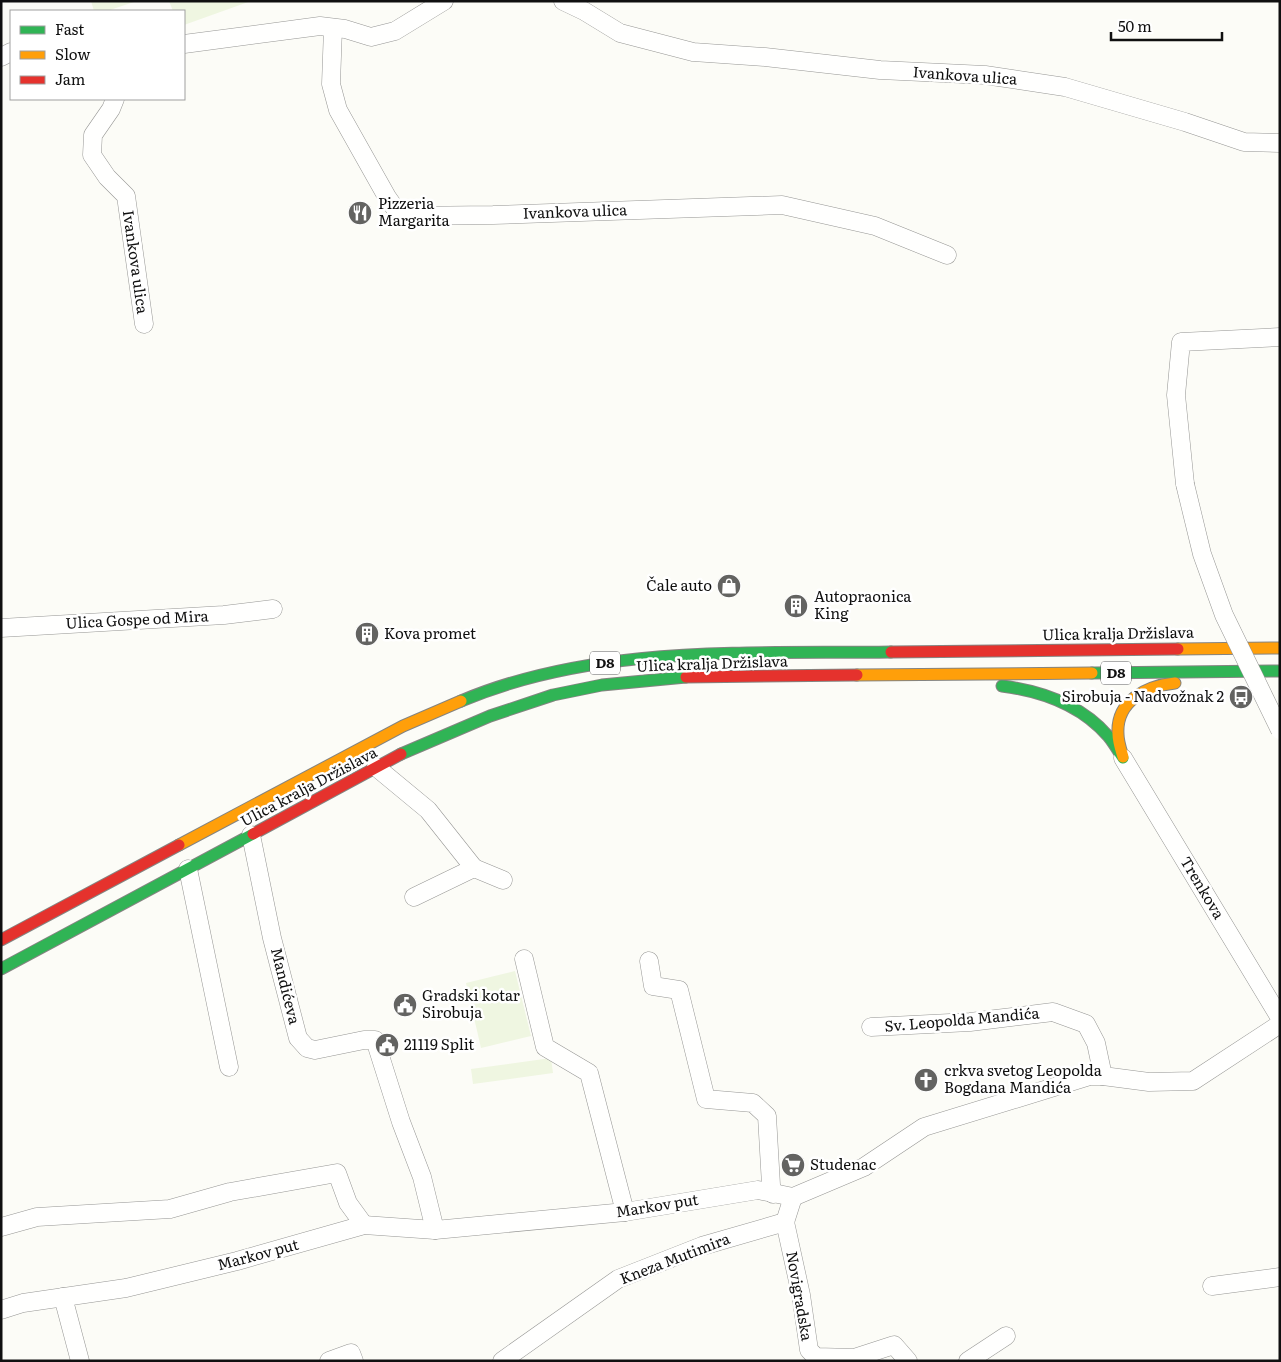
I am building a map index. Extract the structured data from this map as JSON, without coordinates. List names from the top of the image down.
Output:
{
  "streets": {
    "highway": ["Ulica kralja Držislava", "D8"],
    "street": [
      "Ivankova ulica",
      "Ulica Gospe od Mira",
      "Trenkova",
      "Mandićeva",
      "Sv. Leopolda Mandića",
      "Markov put",
      "Kneza Mutimira",
      "Novigradska"
    ]
  },
  "crossings": [
    ["Ulica kralja Držislava", "Mandićeva"],
    ["Mandićeva", "Markov put"],
    ["Kneza Mutimira", "Novigradska"]
  ],
  "places": {
    "restaurant": ["Pizzeria Margarita"],
    "shop": ["Čale auto"],
    "building": ["Autopraonica King", "Kova promet"],
    "bus stop": ["Sirobuja - Nadvožnak 2"],
    "public building": ["Gradski kotar Sirobuja", "21119 Split"],
    "church": ["crkva svetog Leopolda Bogdana Mandića"],
    "supermarket": ["Studenac"]
  },
  "legend": ["Fast", "Slow", "Jam"],
  "scale_bar": "50 m"
}
